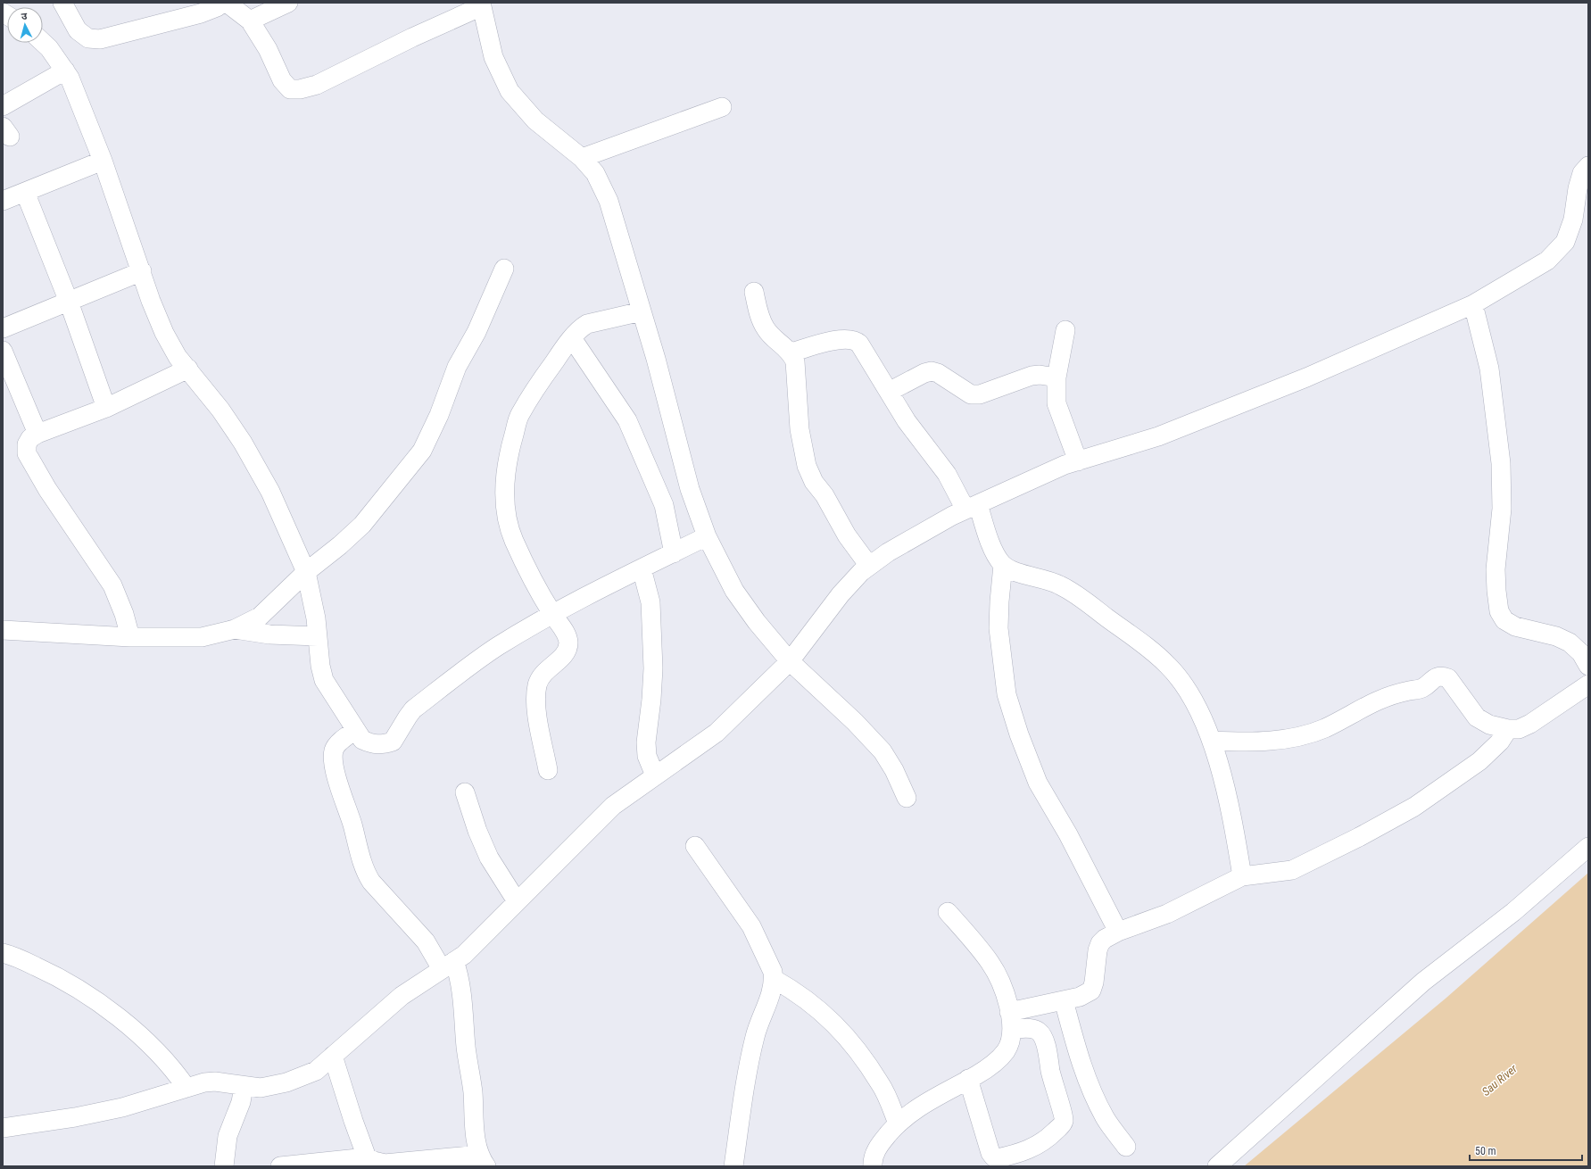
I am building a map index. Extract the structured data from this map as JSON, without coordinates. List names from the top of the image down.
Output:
{
  "water": ["Sau River"],
  "scale_bar": "50 m",
  "north": "top"
}
